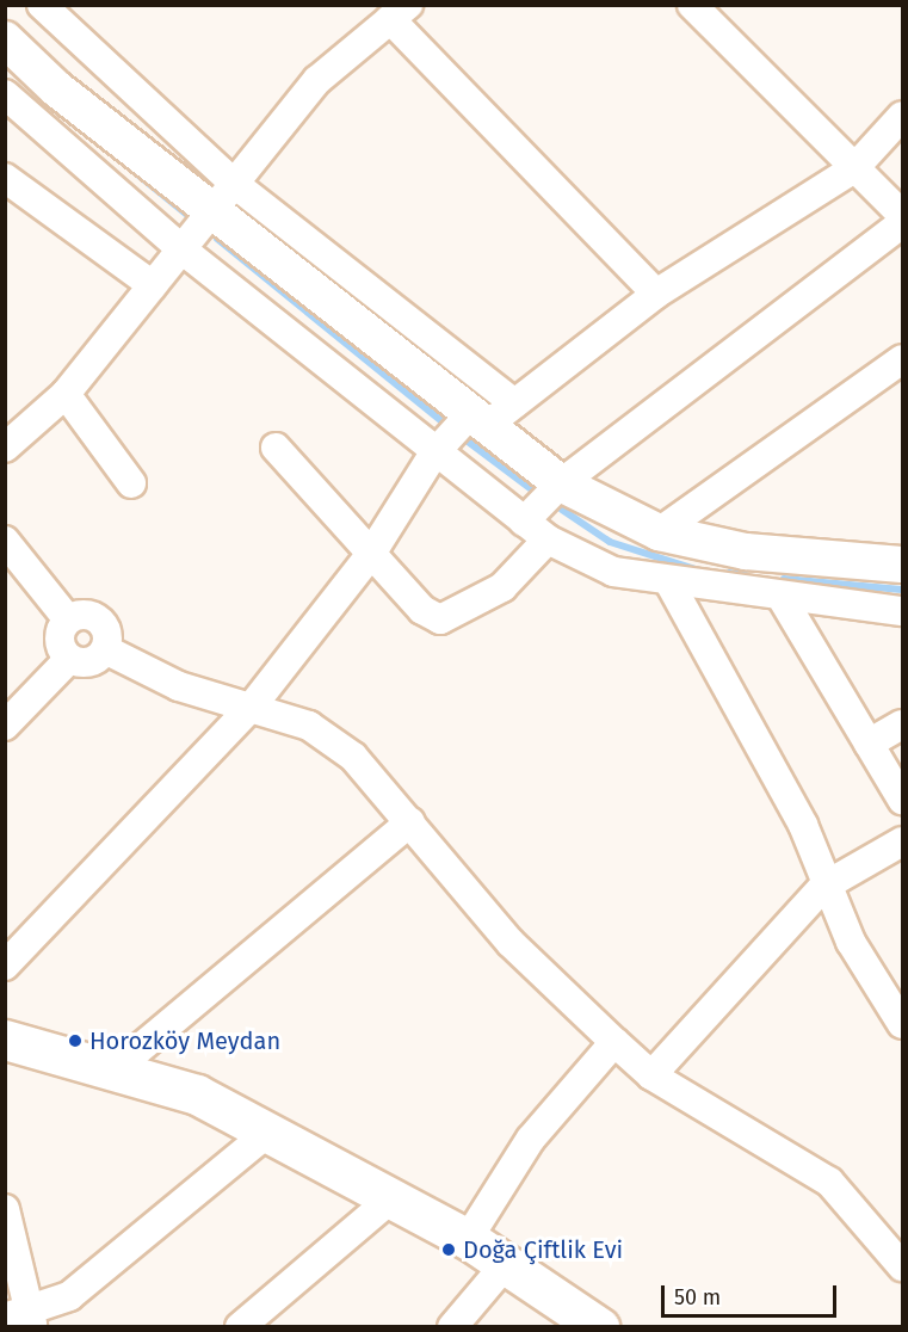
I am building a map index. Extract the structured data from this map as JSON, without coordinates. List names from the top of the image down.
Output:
{
  "places": ["Horozköy Meydan", "Doğa Çiftlik Evi"],
  "scale_bar": "50 m"
}
